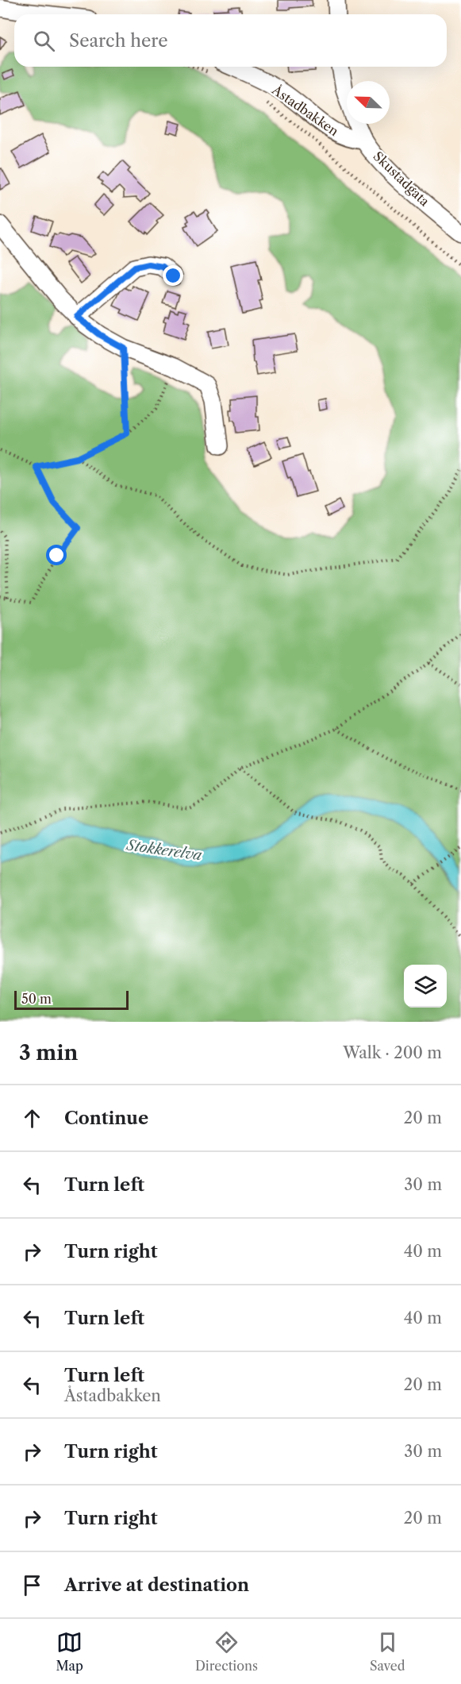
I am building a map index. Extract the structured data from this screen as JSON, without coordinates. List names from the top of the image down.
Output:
{
  "streets": {
    "street": ["Åstadbakken", "Skustadgata"]
  },
  "crossings": [
    ["Åstadbakken", "Skustadgata"]
  ],
  "water": ["Stokkerelva"],
  "scale_bar": "50 m",
  "north": "top left",
  "page": {
    "search": "Search here",
    "scale": "50 m",
    "heading": ["3 min", "Walk · 200 m"],
    "list": [
      ["Continue", "20 m"],
      ["Turn left", "30 m"],
      ["Turn right", "40 m"],
      ["Turn left", "40 m"],
      ["Turn left", "Åstadbakken", "20 m"],
      ["Turn right", "30 m"],
      ["Turn right", "20 m"],
      "Arrive at destination"
    ],
    "nav": ["Map", "Directions", "Saved"]
  }
}
